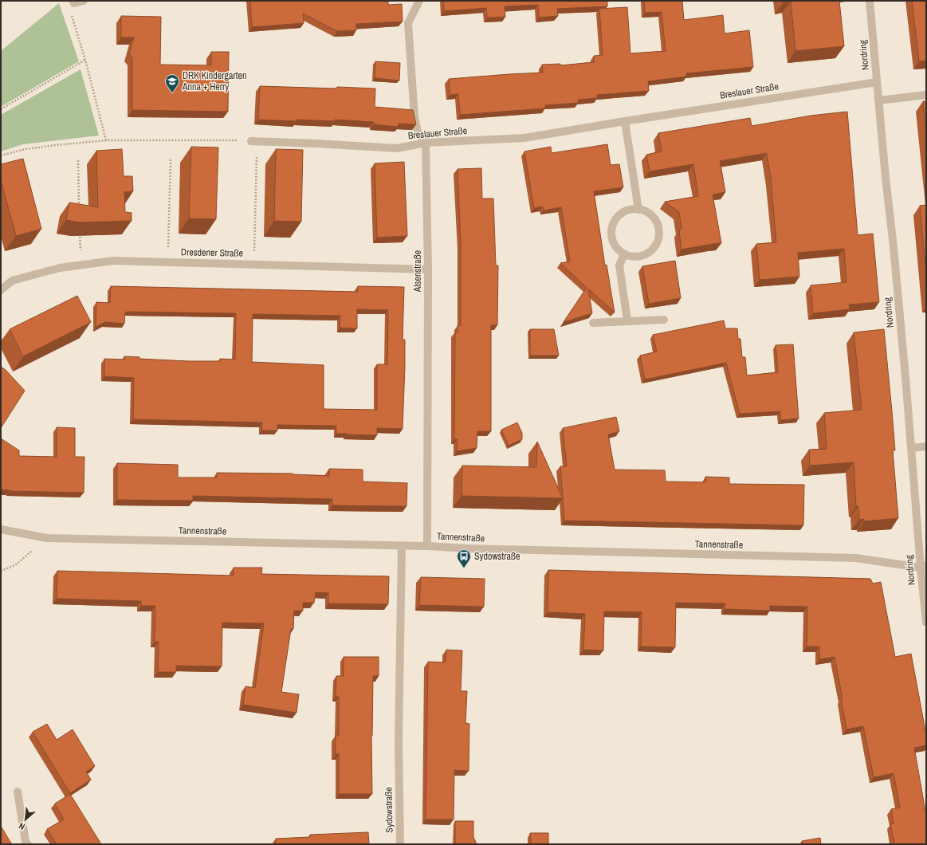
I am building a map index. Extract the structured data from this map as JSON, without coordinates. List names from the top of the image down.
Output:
{
  "streets": {
    "street": [
      "Nordring",
      "Breslauer Straße",
      "Dresdener Straße",
      "Alsenstraße",
      "Tannenstraße",
      "Sydowstraße"
    ]
  },
  "crossings": [
    ["Nordring", "Breslauer Straße"],
    ["Nordring", "Tannenstraße"],
    ["Breslauer Straße", "Alsenstraße"],
    ["Dresdener Straße", "Alsenstraße"],
    ["Alsenstraße", "Tannenstraße"],
    ["Tannenstraße", "Sydowstraße"]
  ],
  "places": {
    "school or university": ["DRK Kindergarten Anna + Herry"],
    "bus stop": ["Sydowstraße"]
  },
  "north": "bottom left"
}
